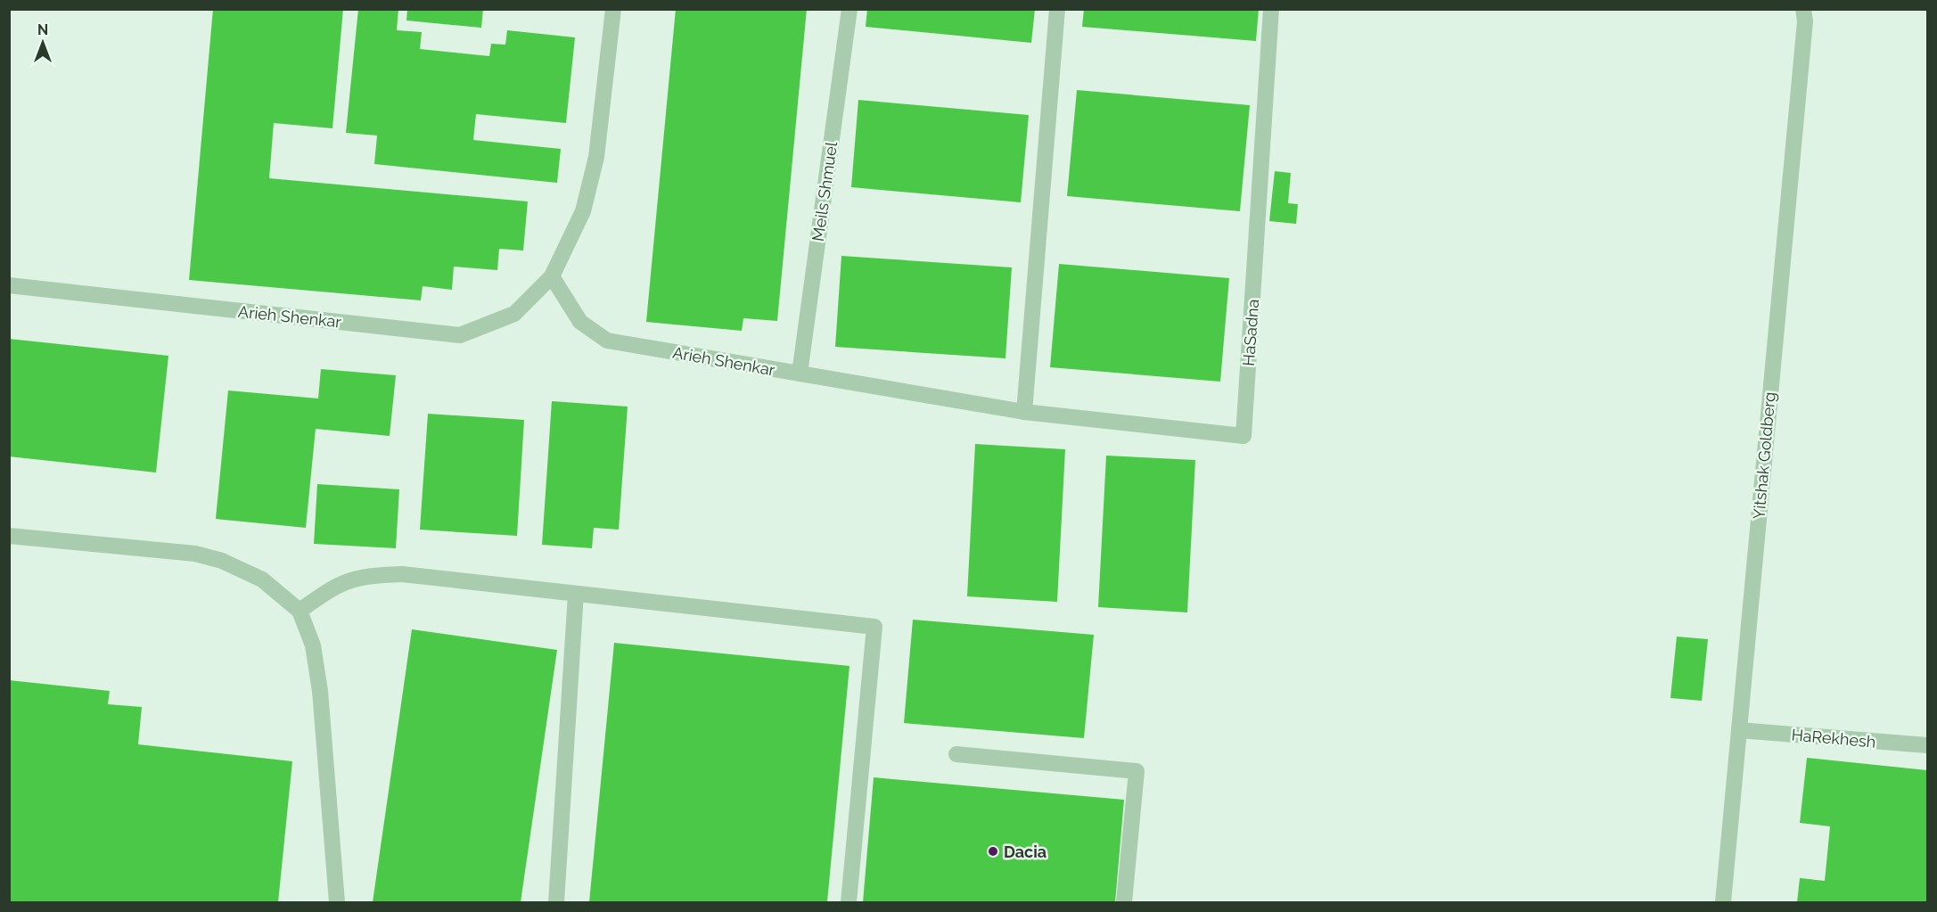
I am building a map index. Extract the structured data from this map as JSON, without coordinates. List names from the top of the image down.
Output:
{
  "streets": {
    "street": [
      "Meils Shmuel",
      "Arieh Shenkar",
      "HaSadna",
      "Yitshak Goldberg",
      "HaRekhesh"
    ]
  },
  "crossings": [
    ["Meils Shmuel", "Arieh Shenkar"],
    ["Meils Shmuel", "HaSadna"],
    ["Arieh Shenkar", "HaSadna"],
    ["Yitshak Goldberg", "HaRekhesh"]
  ],
  "places": ["Dacia"],
  "north": "top"
}
